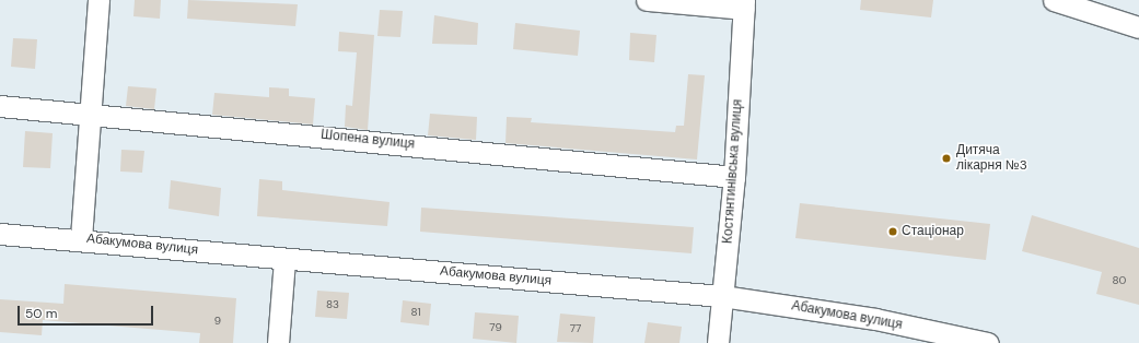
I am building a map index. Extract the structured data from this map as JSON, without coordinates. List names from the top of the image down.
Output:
{
  "streets": {
    "street": ["Шопена вулиця", "Костянтинівська вулиця", "Абакумова вулиця"]
  },
  "crossings": [
    ["Шопена вулиця", "Костянтинівська вулиця"],
    ["Костянтинівська вулиця", "Абакумова вулиця"]
  ],
  "places": ["Дитяча лікарня №3", "Стаціонар"],
  "house_numbers": [
    "80",
    "83",
    "81",
    "9",
    "79",
    "77"
  ],
  "scale_bar": "50 m"
}
